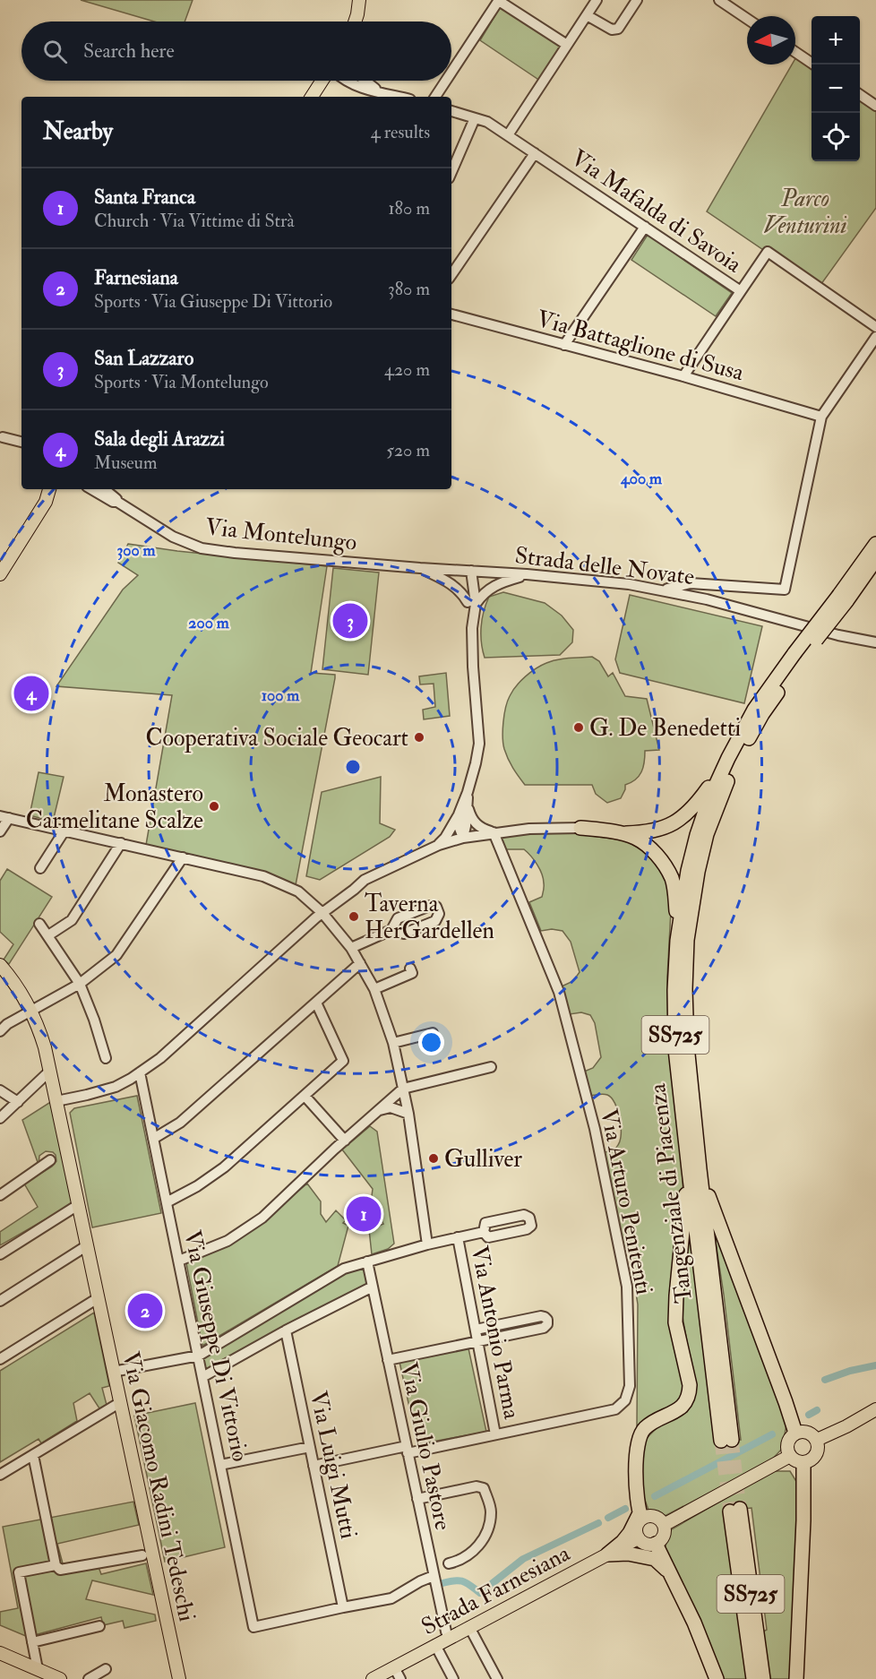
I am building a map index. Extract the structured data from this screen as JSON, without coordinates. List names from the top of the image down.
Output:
{
  "streets": {
    "highway": ["SS725", "Tangenziale di Piacenza"],
    "main road": ["Via Giacomo Radini Tedeschi", "Strada Farnesiana"],
    "street": [
      "Via Mafalda di Savoia",
      "Via Battaglione di Susa",
      "Via Montelungo",
      "Strada delle Novate",
      "Via Arturo Penitenti",
      "Via Antonio Parma",
      "Via Giuseppe Di Vittorio",
      "Via Giulio Pastore",
      "Via Luigi Mutti"
    ]
  },
  "crossings": [
    ["Via Montelungo", "Strada delle Novate"],
    ["Via Arturo Penitenti", "Via Antonio Parma"],
    ["Via Arturo Penitenti", "Via Giulio Pastore"],
    ["Via Arturo Penitenti", "Via Luigi Mutti"],
    ["Via Giuseppe Di Vittorio", "Via Luigi Mutti"],
    ["Via Giulio Pastore", "Strada Farnesiana"]
  ],
  "parks": ["Parco Venturini"],
  "places": [
    "G. De Benedetti",
    "Cooperativa Sociale Geocart",
    "Monastero Carmelitane Scalze",
    "Taverna HerGardellen",
    "Gulliver"
  ],
  "north": "left",
  "page": {
    "map_buttons": ["+", "−"],
    "search": "Search here",
    "heading": ["Nearby", "4 results"],
    "list": [
      {
        "mark": "1",
        "name": "Santa Franca",
        "note": "Church · Via Vittime di Strà",
        "value": "180 m"
      },
      {
        "mark": "2",
        "name": "Farnesiana",
        "note": "Sports · Via Giuseppe Di Vittorio",
        "value": "380 m"
      },
      {
        "mark": "3",
        "name": "San Lazzaro",
        "note": "Sports · Via Montelungo",
        "value": "420 m"
      },
      {
        "mark": "4",
        "name": "Sala degli Arazzi",
        "note": "Museum",
        "value": "520 m"
      }
    ],
    "pins": [
      "3",
      "4",
      "1",
      "2"
    ]
  },
  "rings": [
    "400 m",
    "300 m",
    "200 m",
    "100 m"
  ]
}
